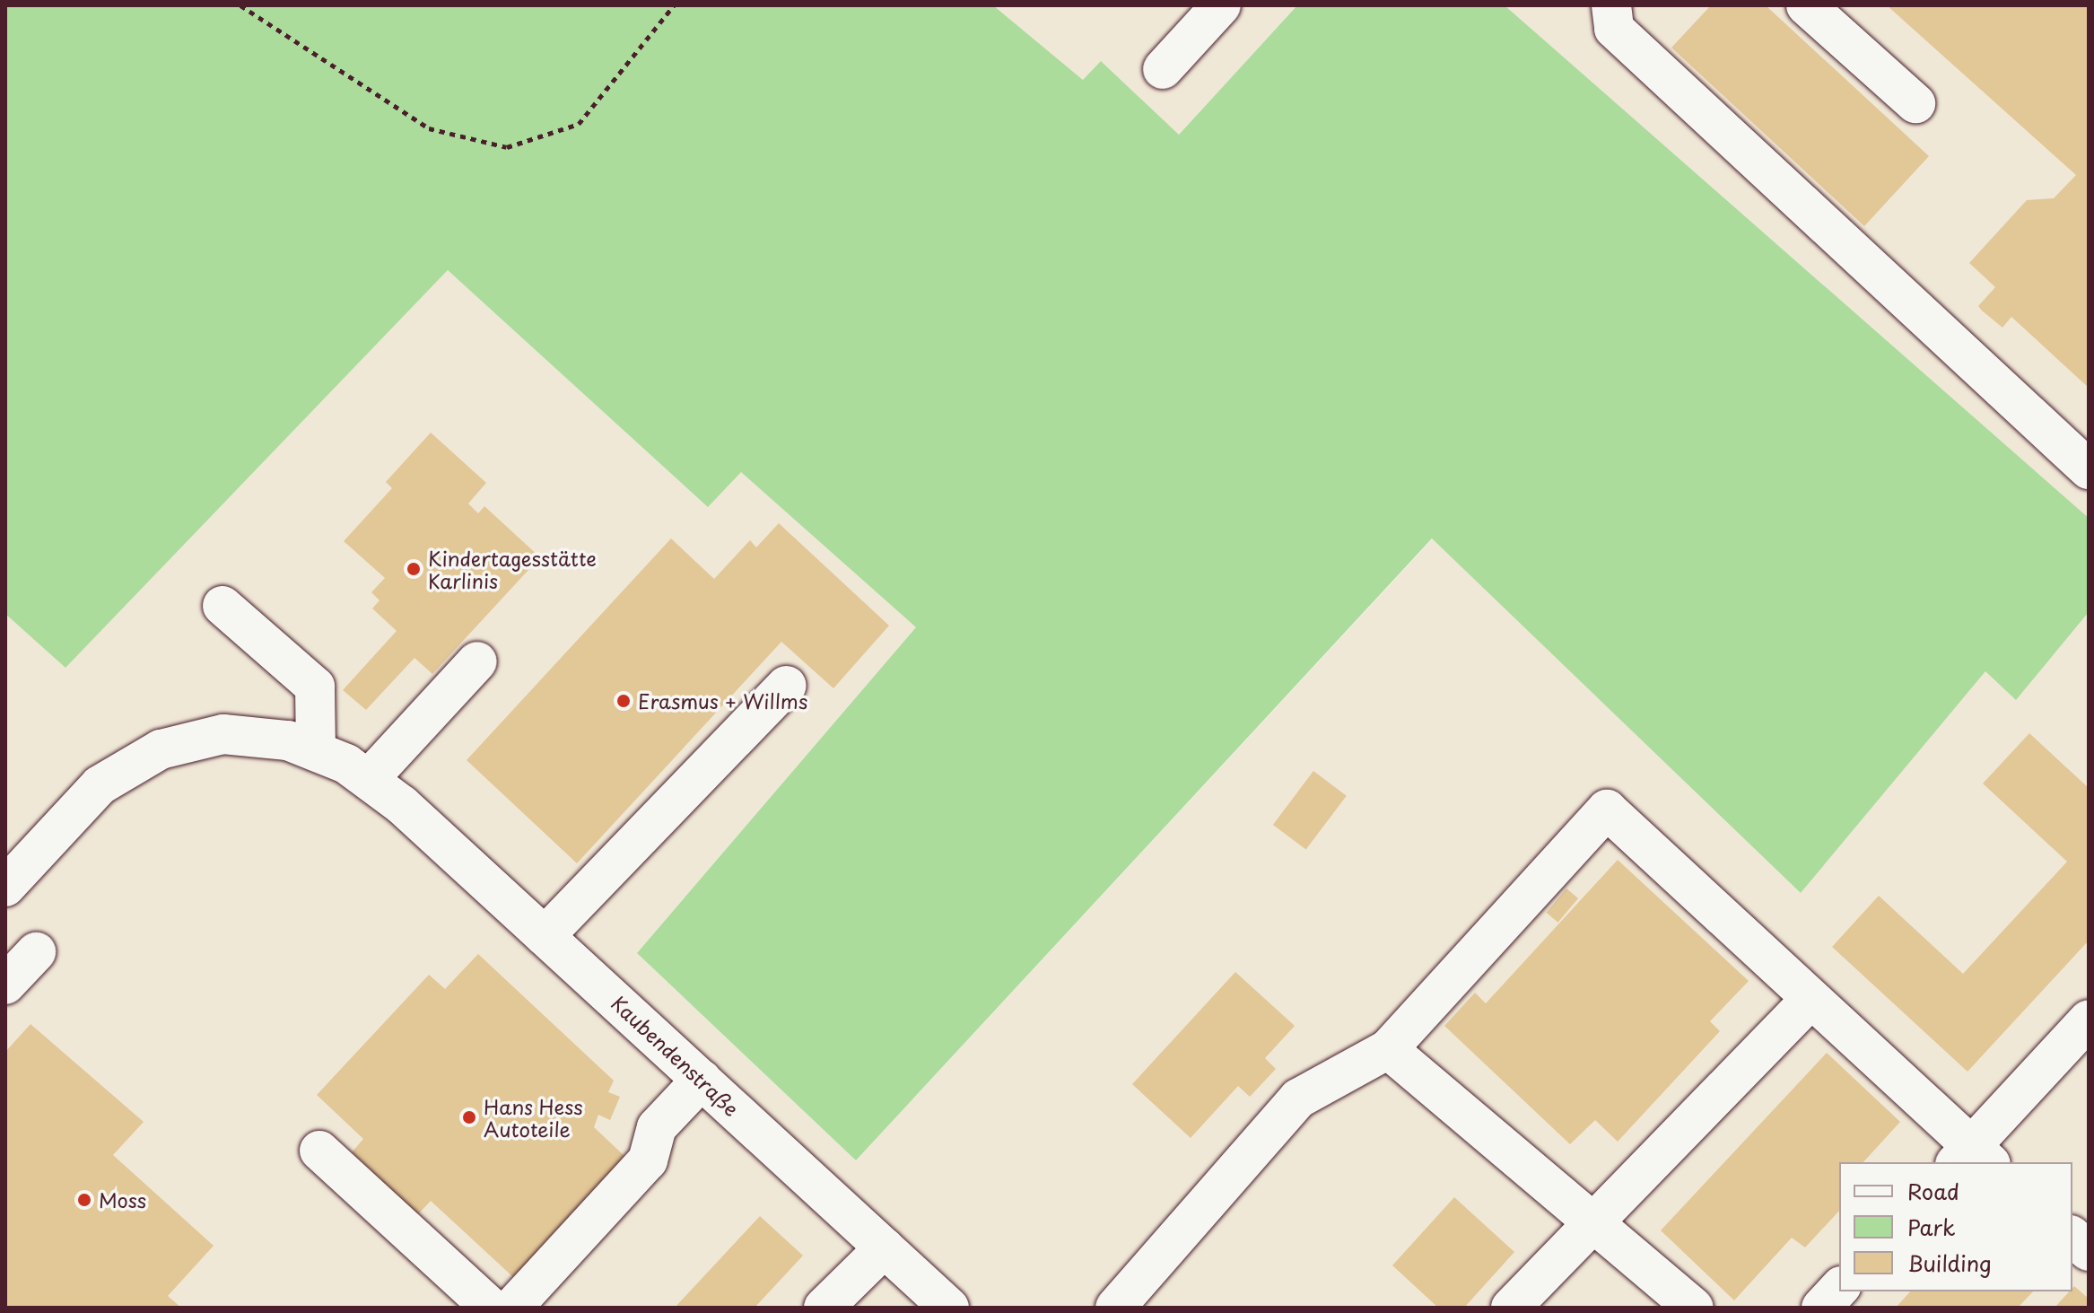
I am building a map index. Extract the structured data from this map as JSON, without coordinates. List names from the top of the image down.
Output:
{
  "streets": {
    "street": ["Kaubendenstraße"]
  },
  "places": [
    "Kindertagesstätte Karlinis",
    "Erasmus + Willms",
    "Hans Hess Autoteile",
    "Moss"
  ],
  "legend": ["Road", "Park", "Building"]
}
